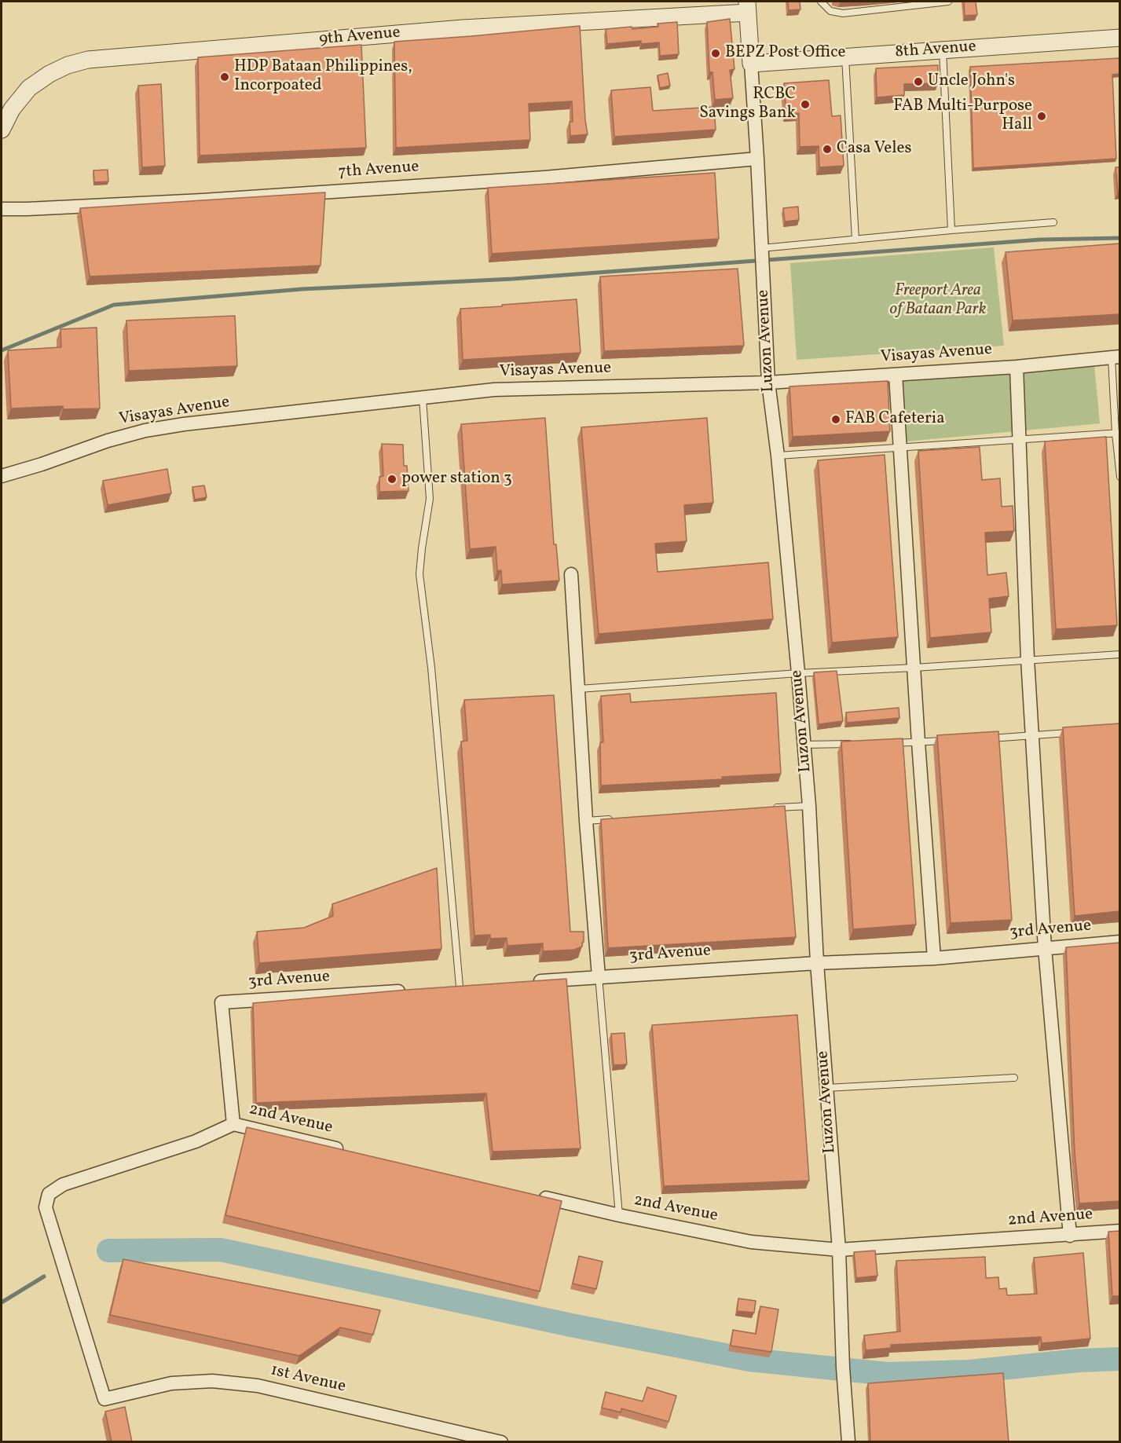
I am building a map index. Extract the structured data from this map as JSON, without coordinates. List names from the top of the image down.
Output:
{
  "streets": {
    "street": [
      "9th Avenue",
      "8th Avenue",
      "7th Avenue",
      "Luzon Avenue",
      "Visayas Avenue",
      "3rd Avenue",
      "2nd Avenue",
      "1st Avenue"
    ]
  },
  "crossings": [
    ["9th Avenue", "Luzon Avenue"],
    ["8th Avenue", "Luzon Avenue"],
    ["7th Avenue", "Luzon Avenue"],
    ["Luzon Avenue", "Visayas Avenue"],
    ["Luzon Avenue", "3rd Avenue"],
    ["Luzon Avenue", "2nd Avenue"],
    ["3rd Avenue", "2nd Avenue"],
    ["3rd Avenue", "1st Avenue"],
    ["2nd Avenue", "1st Avenue"]
  ],
  "parks": ["Freeport Area of Bataan Park"],
  "places": [
    "BEPZ Post Office",
    "HDP Bataan Philippines, Incorpoated",
    "Uncle John's",
    "RCBC Savings Bank",
    "FAB Multi-Purpose Hall",
    "Casa Veles",
    "FAB Cafeteria",
    "power station 3"
  ]
}
